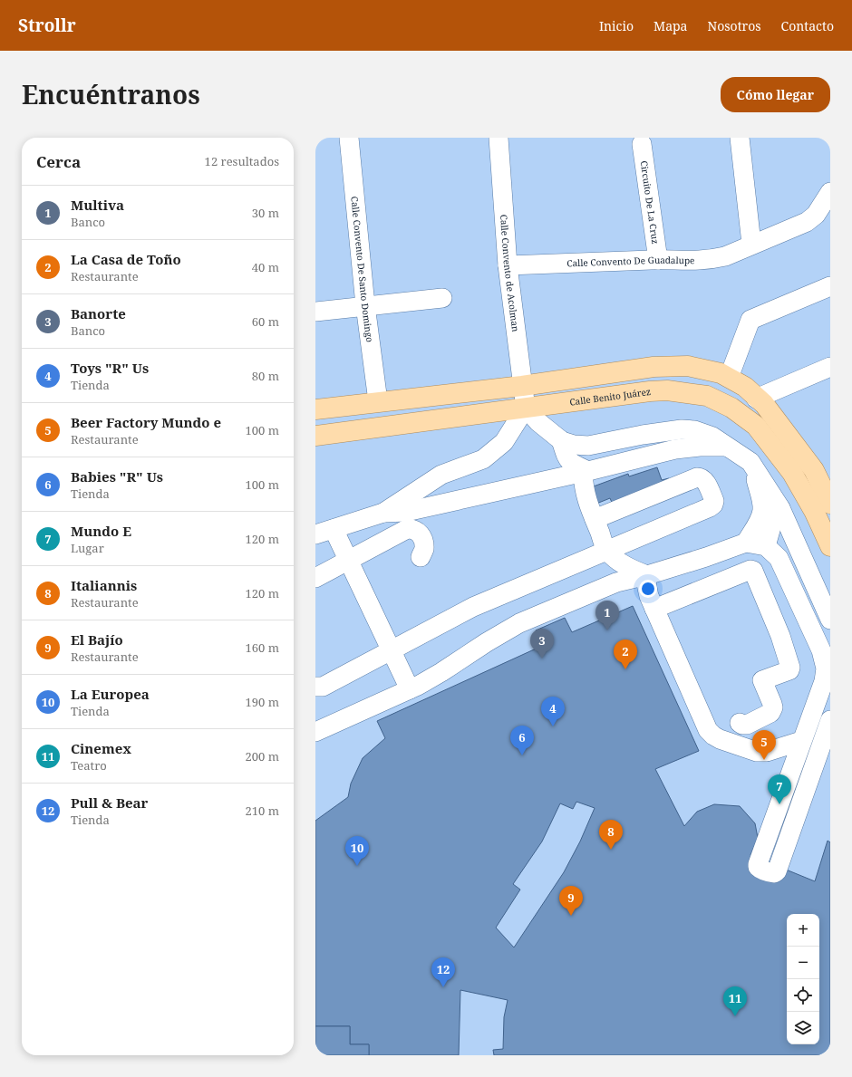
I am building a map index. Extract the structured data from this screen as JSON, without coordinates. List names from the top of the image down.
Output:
{
  "streets": {
    "main road": ["Calle Benito Juárez"],
    "street": [
      "Circuito De La Cruz",
      "Calle Convento De Guadalupe",
      "Calle Convento De Santo Domingo",
      "Calle Convento de Acolman"
    ]
  },
  "crossings": [
    ["Circuito De La Cruz", "Calle Convento De Guadalupe"],
    ["Calle Convento De Guadalupe", "Calle Convento de Acolman"],
    ["Calle Convento de Acolman", "Calle Benito Juárez"]
  ],
  "page": {
    "header": "Strollr",
    "nav": [
      "Inicio",
      "Mapa",
      "Nosotros",
      "Contacto"
    ],
    "title": "Encuéntranos",
    "buttons": "Cómo llegar",
    "heading": ["Cerca", "12 resultados"],
    "list": [
      {
        "mark": "1",
        "name": "Multiva",
        "note": "Banco",
        "value": "30 m"
      },
      {
        "mark": "2",
        "name": "La Casa de Toño",
        "note": "Restaurante",
        "value": "40 m"
      },
      {
        "mark": "3",
        "name": "Banorte",
        "note": "Banco",
        "value": "60 m"
      },
      {
        "mark": "4",
        "name": "Toys \"R\" Us",
        "note": "Tienda",
        "value": "80 m"
      },
      {
        "mark": "5",
        "name": "Beer Factory Mundo e",
        "note": "Restaurante",
        "value": "100 m"
      },
      {
        "mark": "6",
        "name": "Babies \"R\" Us",
        "note": "Tienda",
        "value": "100 m"
      },
      {
        "mark": "7",
        "name": "Mundo E",
        "note": "Lugar",
        "value": "120 m"
      },
      {
        "mark": "8",
        "name": "Italiannis",
        "note": "Restaurante",
        "value": "120 m"
      },
      {
        "mark": "9",
        "name": "El Bajío",
        "note": "Restaurante",
        "value": "160 m"
      },
      {
        "mark": "10",
        "name": "La Europea",
        "note": "Tienda",
        "value": "190 m"
      },
      {
        "mark": "11",
        "name": "Cinemex",
        "note": "Teatro",
        "value": "200 m"
      },
      {
        "mark": "12",
        "name": "Pull & Bear",
        "note": "Tienda",
        "value": "210 m"
      }
    ],
    "pins": [
      "1",
      "3",
      "2",
      "4",
      "6",
      "5",
      "7",
      "8",
      "10",
      "9",
      "12",
      "11"
    ],
    "map_buttons": ["+", "−"]
  }
}
